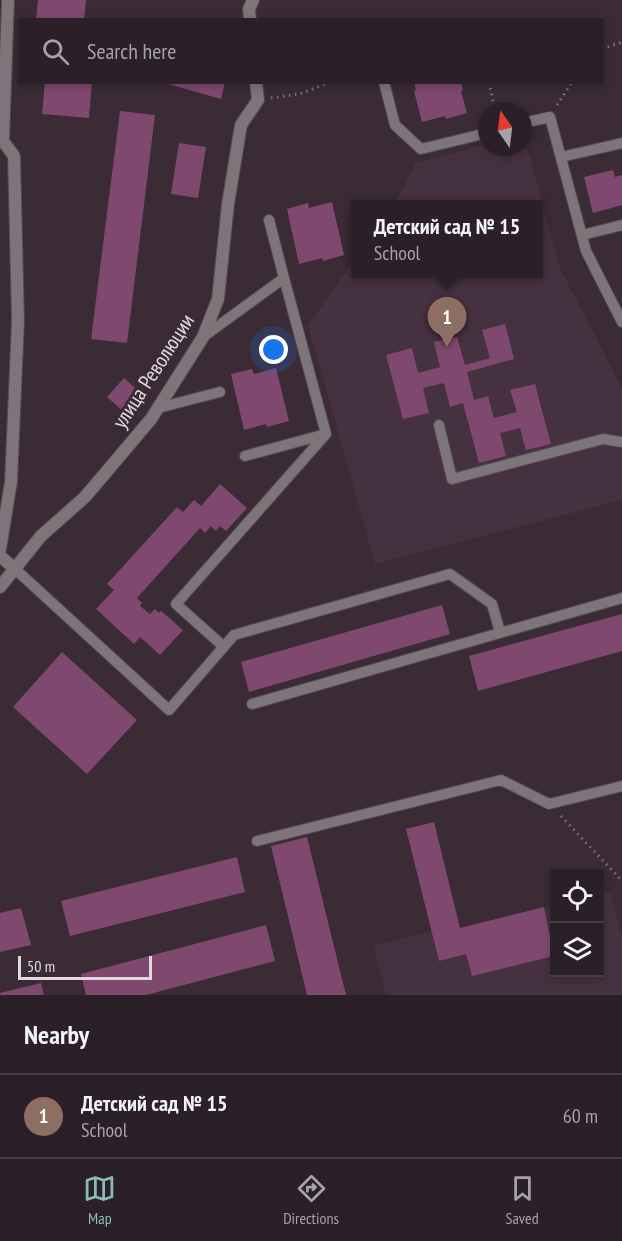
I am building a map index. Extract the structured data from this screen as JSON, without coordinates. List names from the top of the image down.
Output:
{
  "streets": {
    "street": ["улица Революции"]
  },
  "scale_bar": "50 m",
  "north": "top",
  "page": {
    "search": "Search here",
    "popup": ["Детский сад № 15", "School"],
    "pins": "1",
    "scale": "50 m",
    "heading": "Nearby",
    "list": [
      {
        "mark": "1",
        "name": "Детский сад № 15",
        "note": "School",
        "value": "60 m"
      }
    ],
    "nav": ["Map", "Directions", "Saved"]
  }
}
